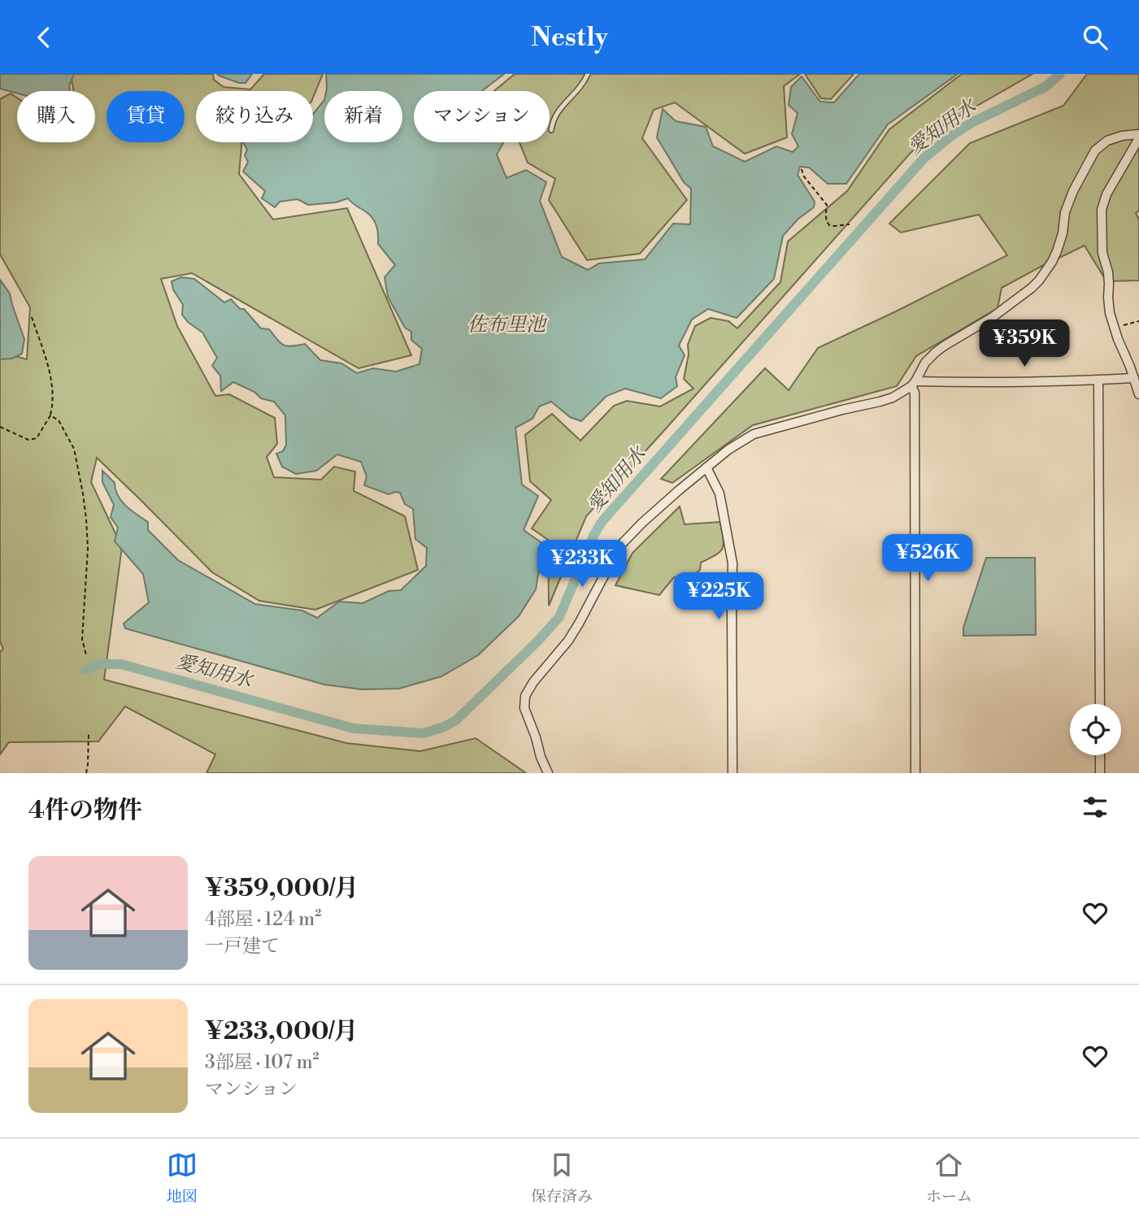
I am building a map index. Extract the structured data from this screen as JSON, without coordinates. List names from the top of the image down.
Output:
{
  "water": ["愛知用水", "佐布里池"],
  "page": {
    "header": "Nestly",
    "chip": [
      "購入",
      "賃貸",
      "絞り込み",
      "新着",
      "マンション"
    ],
    "price": [
      "¥359K",
      "¥526K",
      "¥233K",
      "¥225K"
    ],
    "heading": "4件の物件",
    "list": [
      {
        "name": "¥359,000/月",
        "note": "4部屋 · 124 m² · 一戸建て"
      },
      {
        "name": "¥233,000/月",
        "note": "3部屋 · 107 m² · マンション"
      }
    ],
    "tabs": ["地図", "保存済み", "ホーム"]
  }
}
